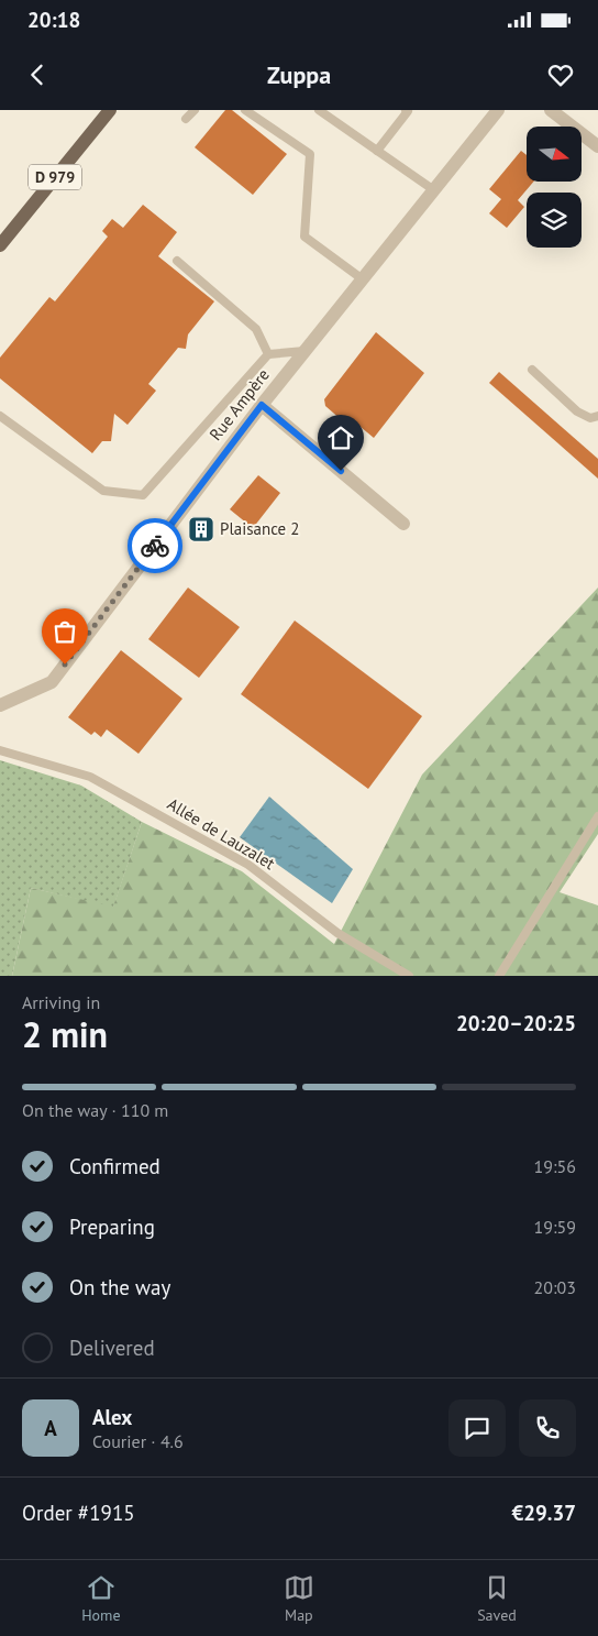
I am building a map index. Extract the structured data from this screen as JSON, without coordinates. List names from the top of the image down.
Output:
{
  "streets": {
    "main road": ["D 979"],
    "street": ["Rue Ampère"],
    "lane": ["Allée de Lauzalet"]
  },
  "places": {
    "building": ["Plaisance 2"]
  },
  "north": "right",
  "page": {
    "status": "20:18",
    "header": "Zuppa",
    "heading": ["2 min", "Arriving in", "20:20–20:25"],
    "panel": [
      "Alex",
      "Courier · 4.6",
      "Order #1915",
      "€29.37"
    ],
    "bar": "On the way · 110 m",
    "list": [
      ["Confirmed", "19:56"],
      ["Preparing", "19:59"],
      ["On the way", "20:03"],
      "Delivered"
    ],
    "round": "A",
    "tabs": ["Home", "Map", "Saved"]
  }
}
